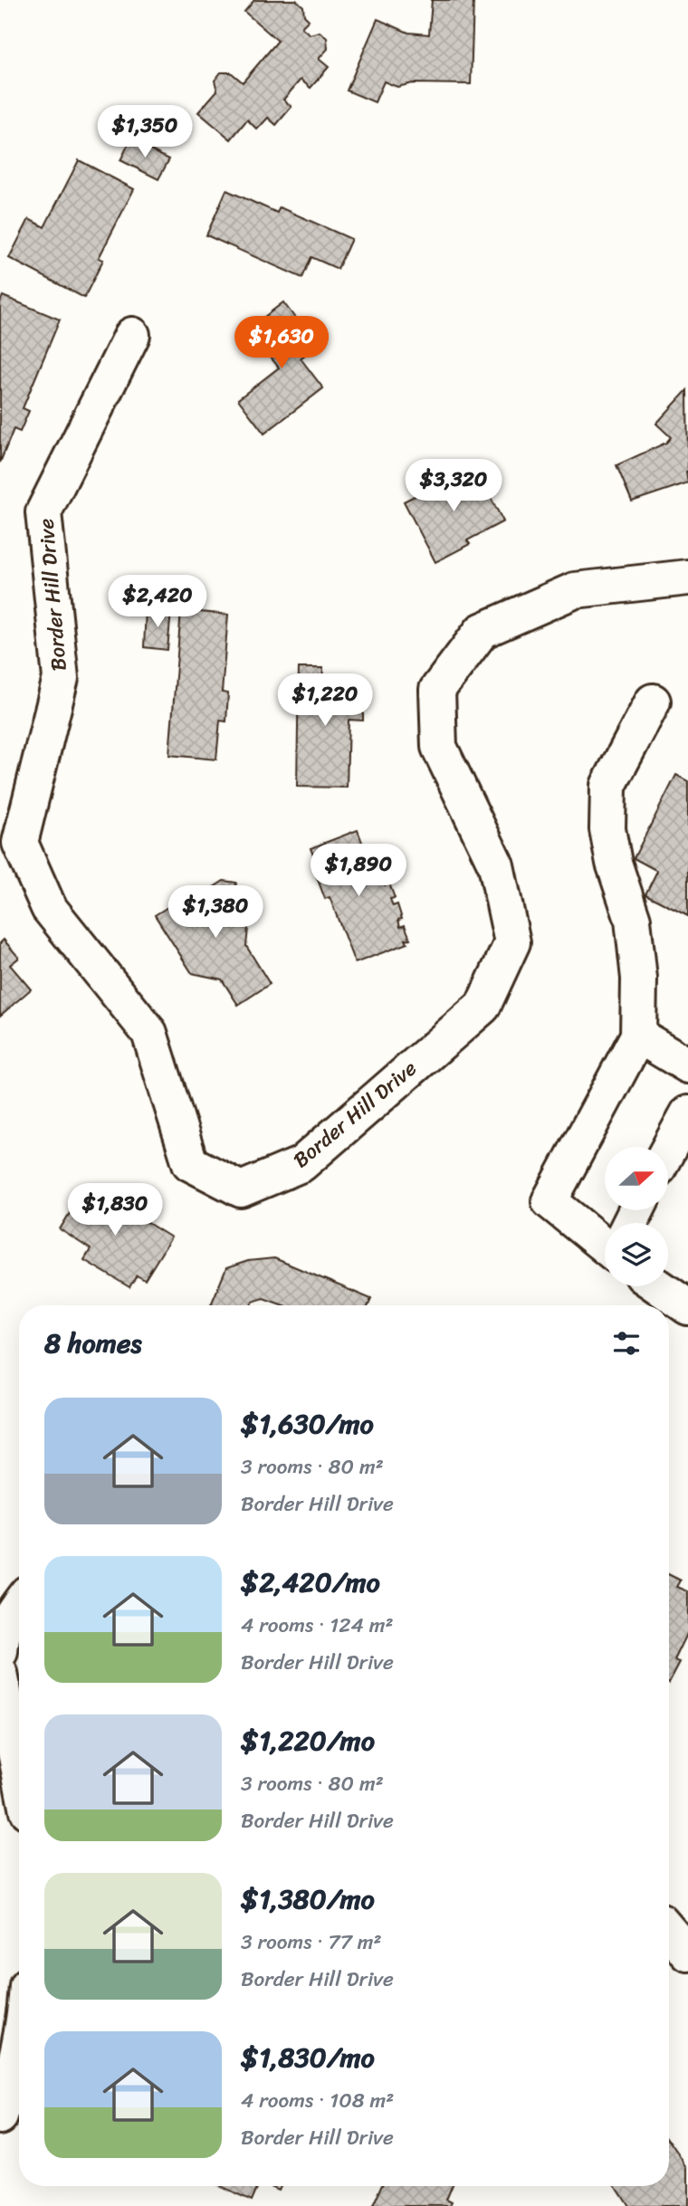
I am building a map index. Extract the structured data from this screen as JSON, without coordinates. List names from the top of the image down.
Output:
{
  "streets": {
    "street": ["Border Hill Drive"]
  },
  "north": "right",
  "page": {
    "price": [
      "$1,350",
      "$1,630",
      "$3,320",
      "$2,420",
      "$1,220",
      "$1,890",
      "$1,380",
      "$1,830"
    ],
    "heading": "8 homes",
    "list": [
      {
        "name": "$1,630/mo",
        "note": "3 rooms · 80 m² · Border Hill Drive"
      },
      {
        "name": "$2,420/mo",
        "note": "4 rooms · 124 m² · Border Hill Drive"
      },
      {
        "name": "$1,220/mo",
        "note": "3 rooms · 80 m² · Border Hill Drive"
      },
      {
        "name": "$1,380/mo",
        "note": "3 rooms · 77 m² · Border Hill Drive"
      },
      {
        "name": "$1,830/mo",
        "note": "4 rooms · 108 m² · Border Hill Drive"
      }
    ]
  }
}
